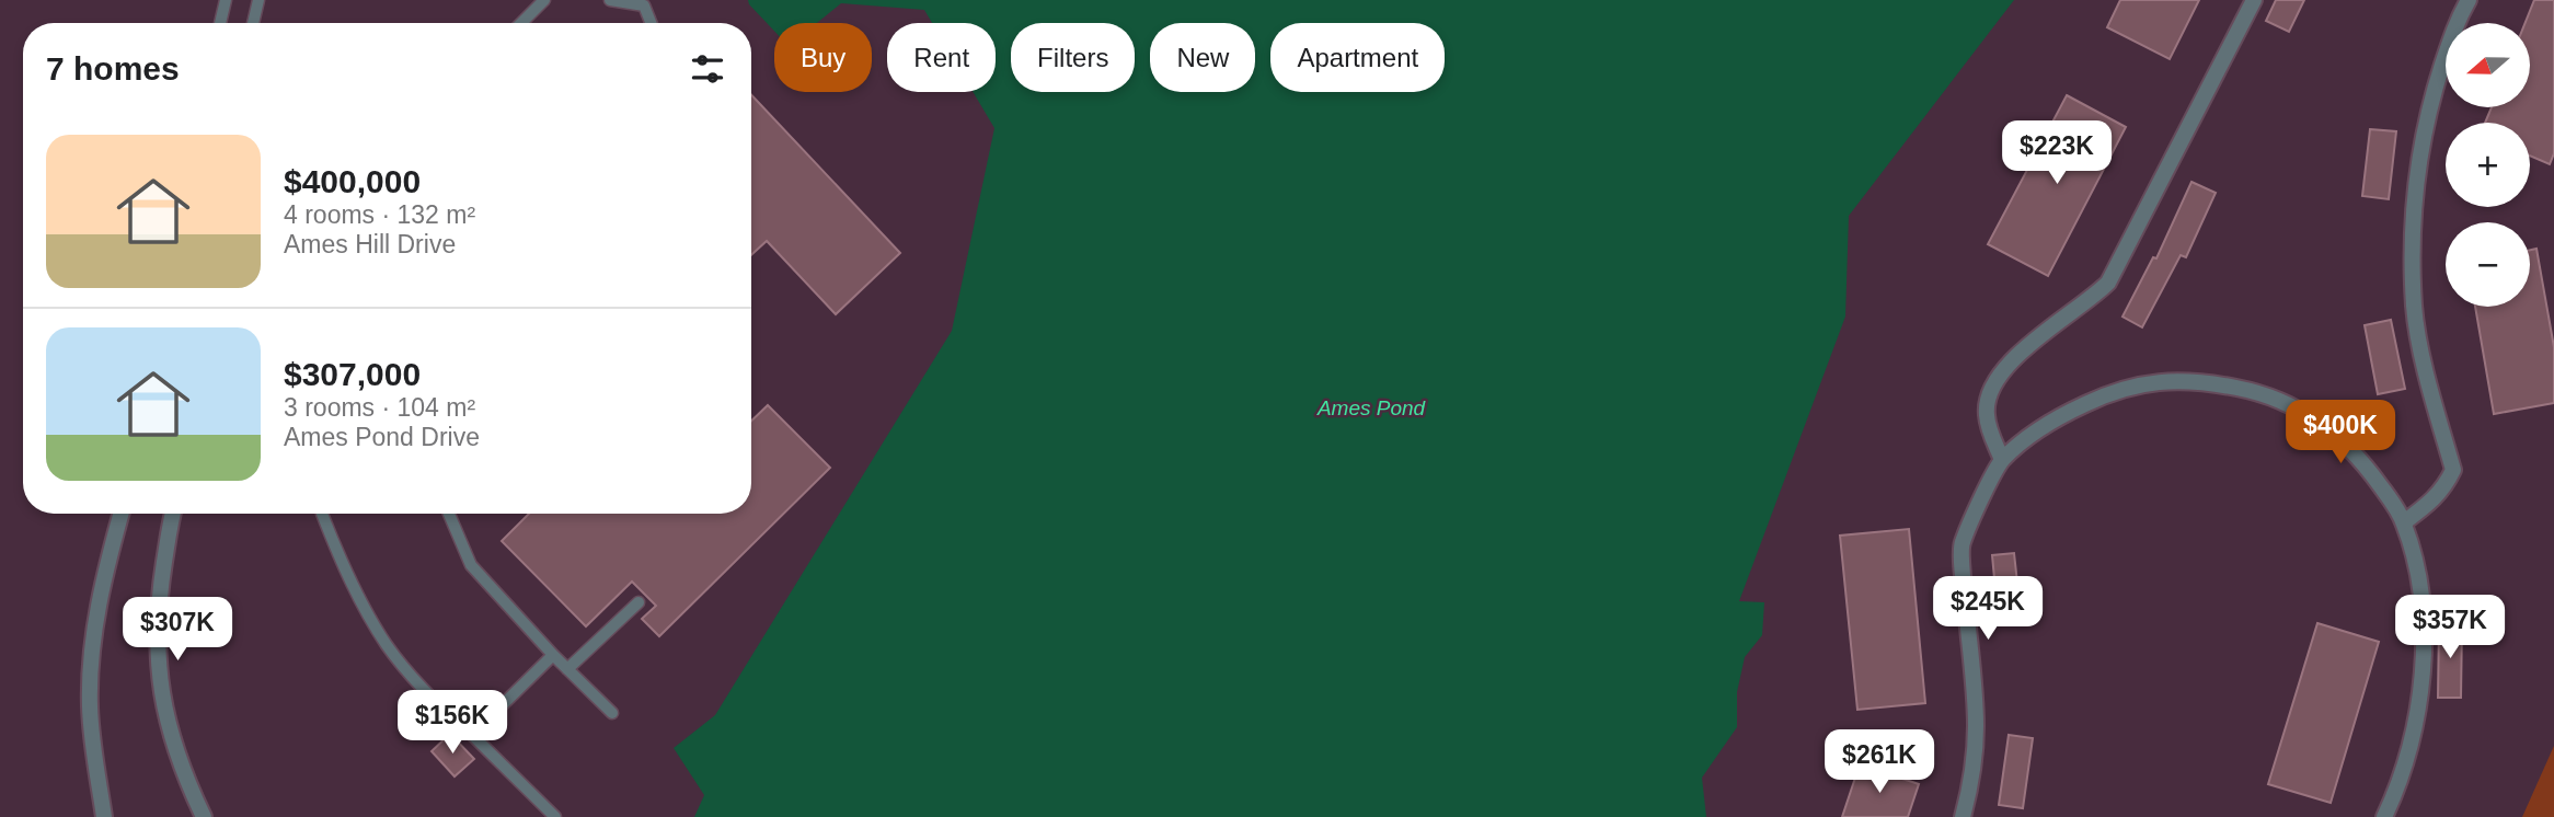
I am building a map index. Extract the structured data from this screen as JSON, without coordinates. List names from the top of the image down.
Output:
{
  "water": ["Ames Pond"],
  "north": "left",
  "page": {
    "map_buttons": ["+", "−"],
    "chip": [
      "Buy",
      "Rent",
      "Filters",
      "New",
      "Apartment"
    ],
    "heading": "7 homes",
    "list": [
      {
        "name": "$400,000",
        "note": "4 rooms · 132 m² · Ames Hill Drive"
      },
      {
        "name": "$307,000",
        "note": "3 rooms · 104 m² · Ames Pond Drive"
      }
    ],
    "price": [
      "$223K",
      "$400K",
      "$245K",
      "$357K",
      "$307K",
      "$156K",
      "$261K"
    ]
  }
}
